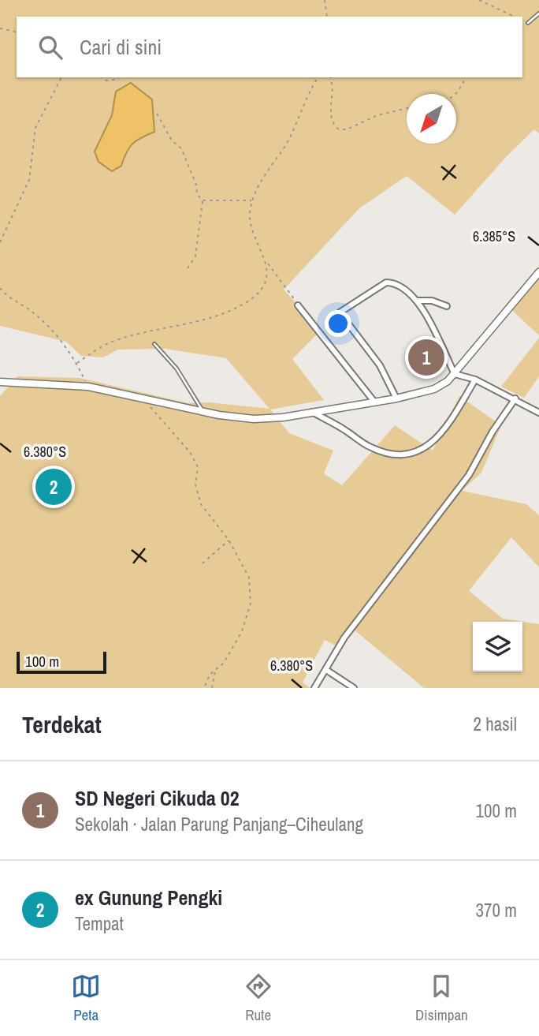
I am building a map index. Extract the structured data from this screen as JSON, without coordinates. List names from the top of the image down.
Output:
{
  "scale_bar": "100 m",
  "north": "bottom left",
  "page": {
    "search": "Cari di sini",
    "pins": ["1", "2"],
    "scale": "100 m",
    "heading": ["Terdekat", "2 hasil"],
    "list": [
      {
        "mark": "1",
        "name": "SD Negeri Cikuda 02",
        "note": "Sekolah · Jalan Parung Panjang–Ciheulang",
        "value": "100 m"
      },
      {
        "mark": "2",
        "name": "ex Gunung Pengki",
        "note": "Tempat",
        "value": "370 m"
      }
    ],
    "nav": ["Peta", "Rute", "Disimpan"]
  },
  "coordinates": ["6.385°S", "6.380°S"]
}
